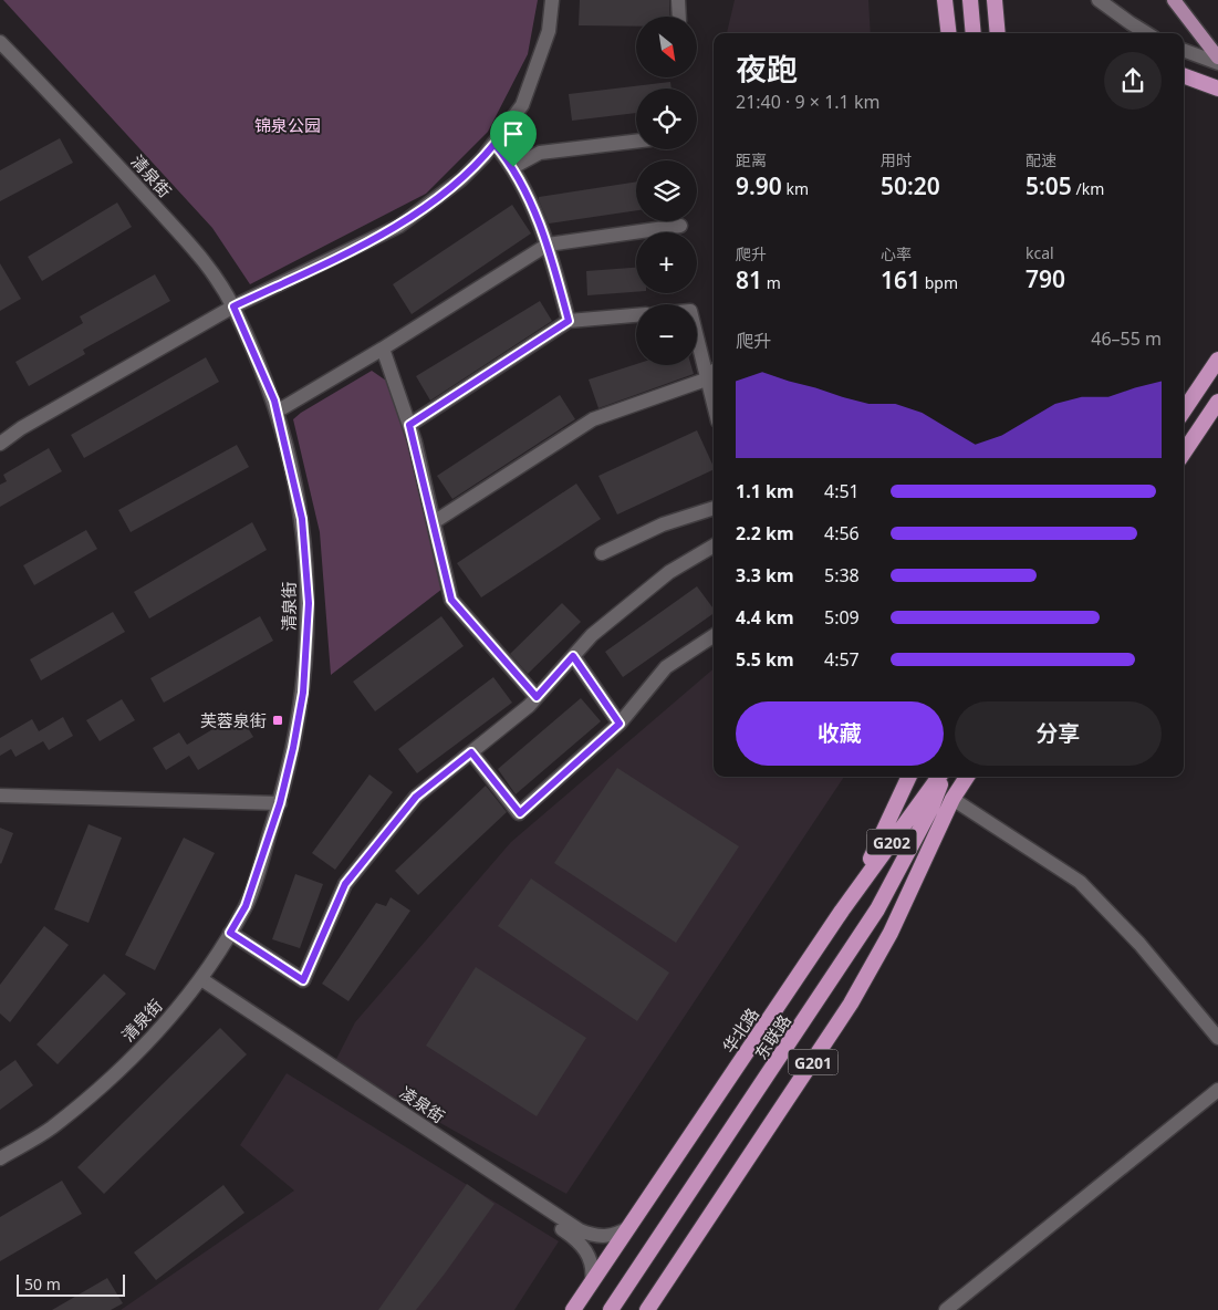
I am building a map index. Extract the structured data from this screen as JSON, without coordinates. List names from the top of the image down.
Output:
{
  "streets": {
    "highway": [
      "G202",
      "华北路",
      "东联路",
      "G201"
    ],
    "street": ["清泉街", "凌泉街"]
  },
  "crossings": [
    ["清泉街", "凌泉街"],
    ["华北路", "凌泉街"]
  ],
  "parks": ["锦泉公园"],
  "places": {
    "transit": ["芙蓉泉街"]
  },
  "scale_bar": "50 m",
  "north": "bottom right",
  "page": {
    "map_buttons": ["+", "−"],
    "heading": ["夜跑", "21:40 · 9 × 1.1 km"],
    "stats": [
      ["距离", "9.90 km"],
      ["用时", "50:20"],
      ["配速", "5:05 /km"],
      ["爬升", "81 m"],
      ["心率", "161 bpm"],
      ["kcal", "790"]
    ],
    "chart": ["爬升", "46–55 m"],
    "list": [
      {
        "name": "1.1 km",
        "note": "4:51"
      },
      {
        "name": "2.2 km",
        "note": "4:56"
      },
      {
        "name": "3.3 km",
        "note": "5:38"
      },
      {
        "name": "4.4 km",
        "note": "5:09"
      },
      {
        "name": "5.5 km",
        "note": "4:57"
      }
    ],
    "buttons": ["收藏", "分享"],
    "scale": "50 m"
  }
}
